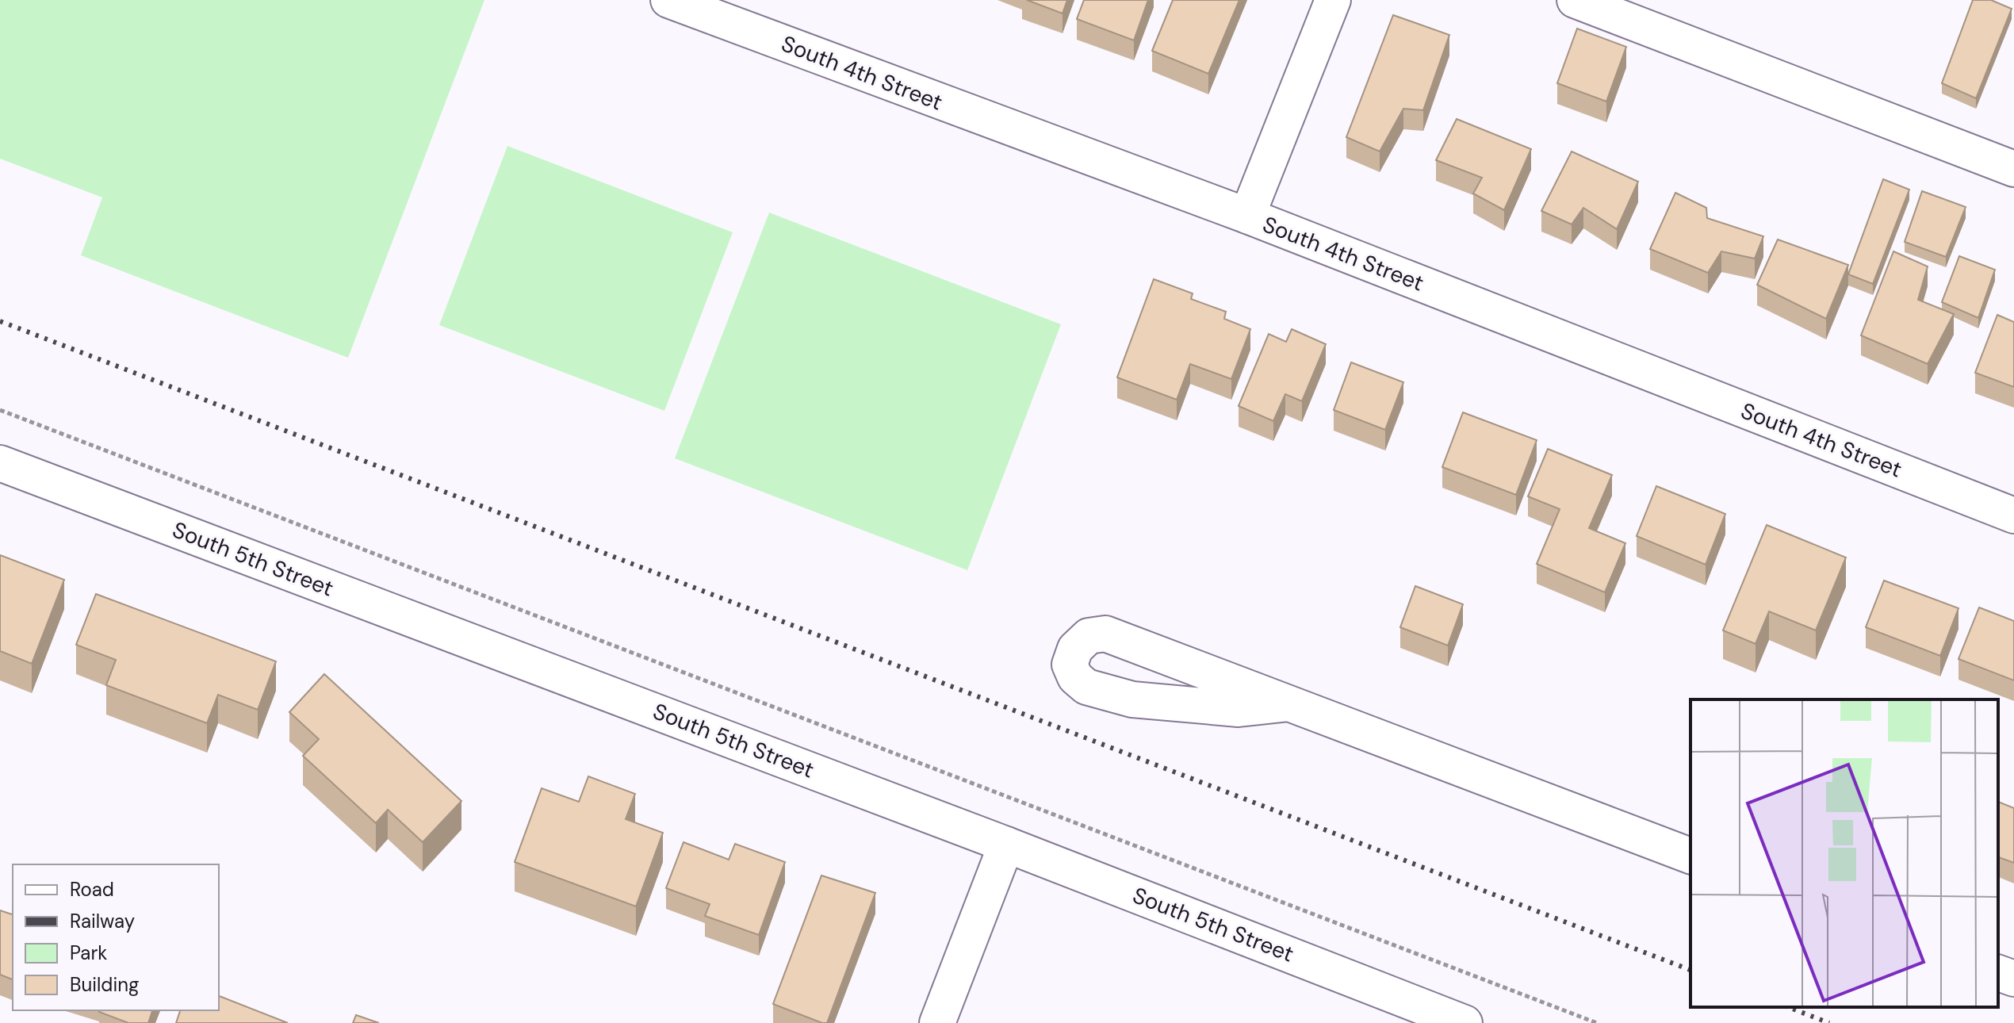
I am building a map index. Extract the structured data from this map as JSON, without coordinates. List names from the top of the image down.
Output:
{
  "streets": {
    "street": ["South 4th Street", "South 5th Street"]
  },
  "legend": [
    "Road",
    "Railway",
    "Park",
    "Building"
  ]
}
